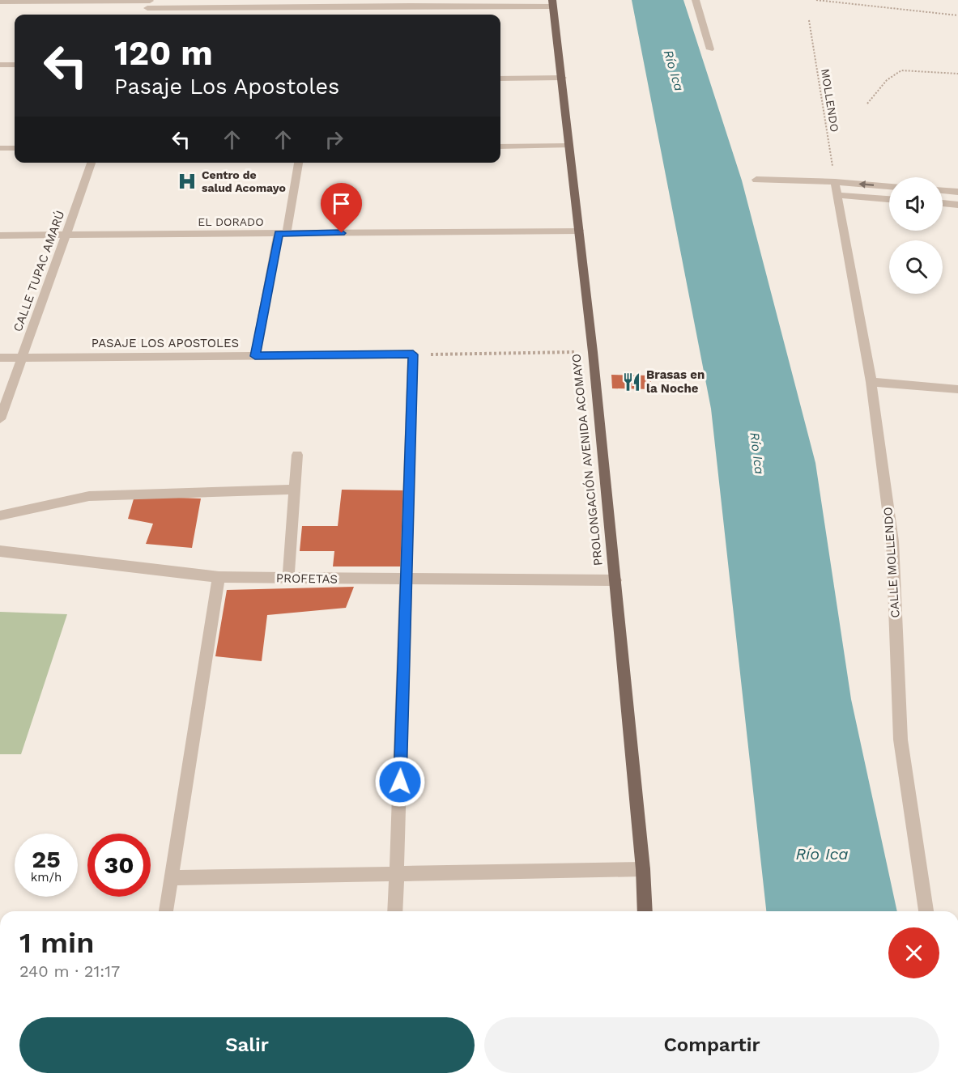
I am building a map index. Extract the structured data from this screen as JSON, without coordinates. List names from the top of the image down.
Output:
{
  "streets": {
    "main road": ["PROLONGACIÓN AVENIDA ACOMAYO"],
    "street": [
      "EL DORADO",
      "CALLE TUPAC AMARÚ",
      "PASAJE LOS APOSTOLES",
      "CALLE MOLLENDO",
      "PROFETAS"
    ],
    "path": ["MOLLENDO"]
  },
  "crossings": [
    ["MOLLENDO", "CALLE MOLLENDO"],
    ["EL DORADO", "CALLE TUPAC AMARÚ"],
    ["EL DORADO", "PROLONGACIÓN AVENIDA ACOMAYO"],
    ["CALLE TUPAC AMARÚ", "PASAJE LOS APOSTOLES"],
    ["PROLONGACIÓN AVENIDA ACOMAYO", "PROFETAS"]
  ],
  "water": ["Río Ica"],
  "places": {
    "hospital": ["Centro de salud Acomayo"],
    "restaurant": ["Brasas en la Noche"]
  },
  "page": {
    "turn": ["120 m", "Pasaje Los Apostoles"],
    "speed": "25 km/h",
    "limit": "30",
    "heading": ["1 min", "240 m · 21:17"],
    "buttons": ["Salir", "Compartir"]
  }
}
